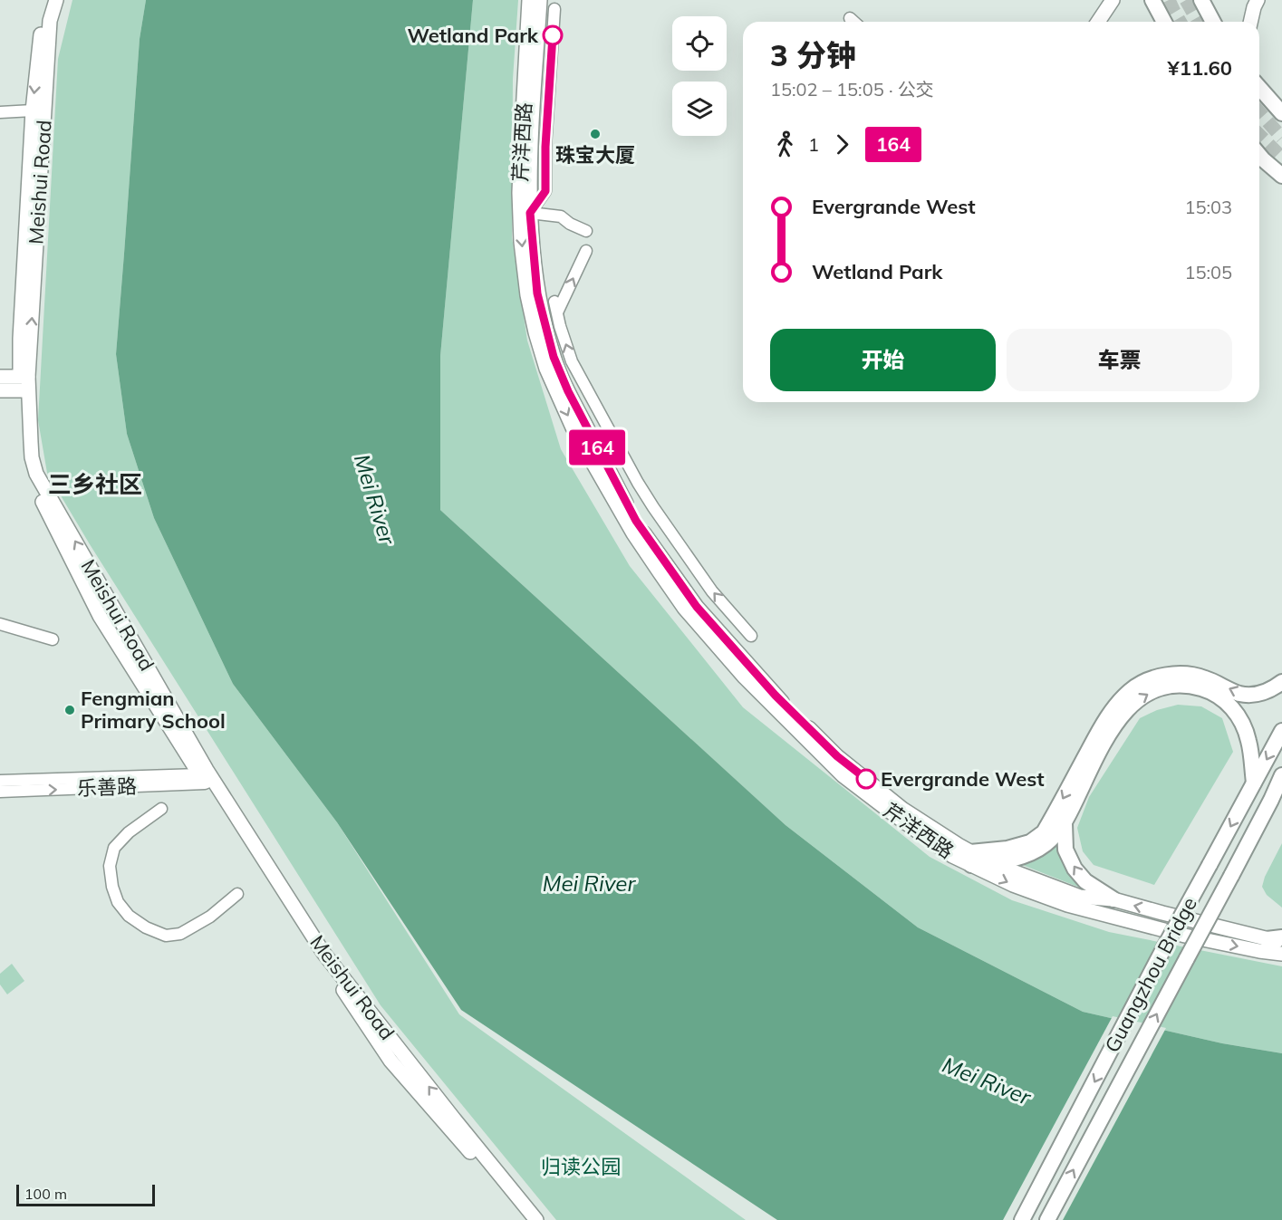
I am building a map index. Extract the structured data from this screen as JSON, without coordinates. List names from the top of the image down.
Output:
{
  "streets": {
    "highway": ["Guangzhou Bridge"],
    "main road": ["芹洋西路", "Meishui Road"],
    "street": ["乐善路"]
  },
  "crossings": [
    ["Meishui Road", "乐善路"]
  ],
  "districts": ["三乡社区"],
  "water": ["Mei River"],
  "parks": ["归读公园"],
  "places": [
    "Wetland Park",
    "珠宝大厦",
    "Fengmian Primary School",
    "Evergrande West"
  ],
  "lines": ["bus line 164"],
  "scale_bar": "100 m",
  "page": {
    "on_map": "164",
    "heading": ["3 分钟", "15:02 – 15:05 · 公交", "¥11.60"],
    "legs": ["1", "164"],
    "list": [
      {
        "name": "Evergrande West",
        "value": "15:03"
      },
      {
        "name": "Wetland Park",
        "value": "15:05"
      }
    ],
    "buttons": ["开始", "车票"],
    "scale": "100 m"
  }
}
